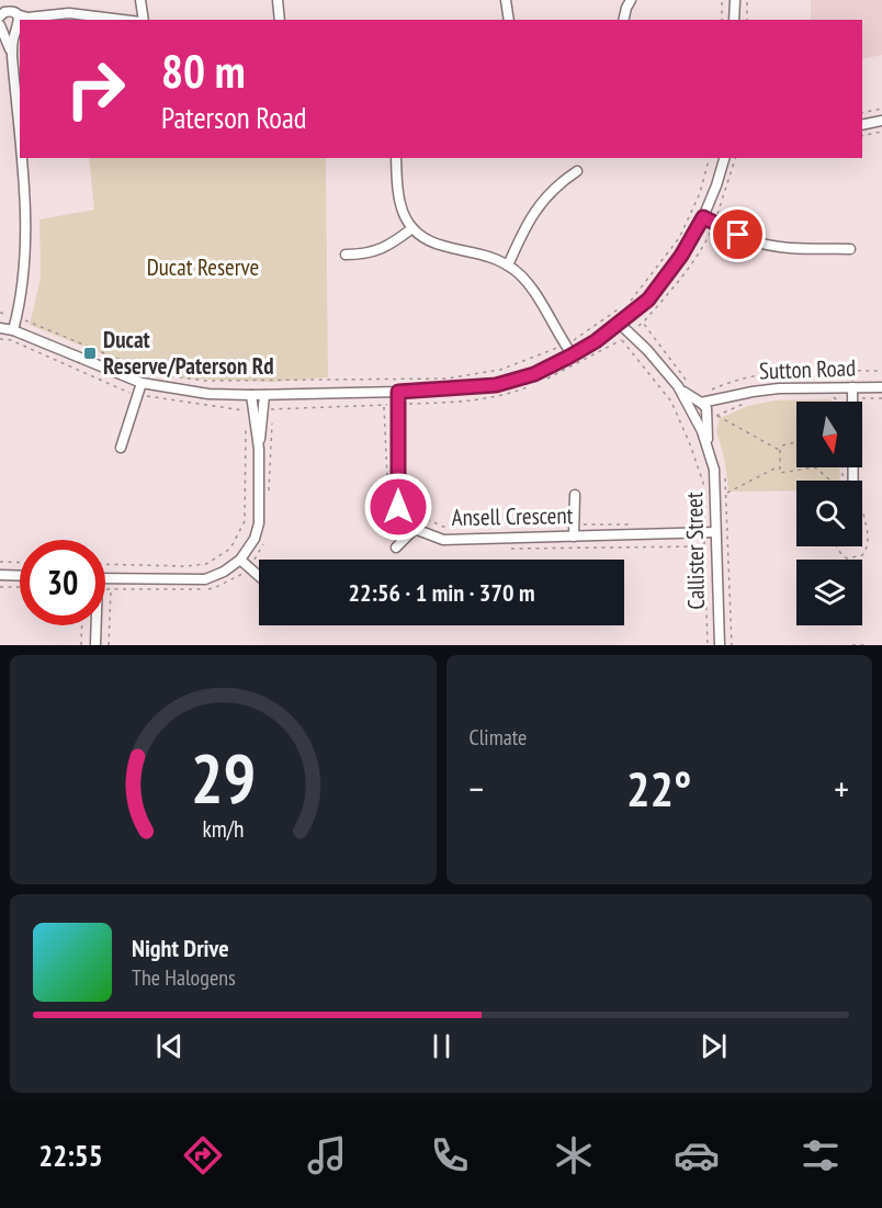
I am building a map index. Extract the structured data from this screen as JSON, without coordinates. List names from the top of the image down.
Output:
{
  "streets": {
    "street": ["Sutton Road", "Ansell Crescent", "Callister Street"]
  },
  "crossings": [
    ["Sutton Road", "Callister Street"],
    ["Ansell Crescent", "Callister Street"]
  ],
  "parks": ["Ducat Reserve"],
  "places": {
    "transit": ["Ducat Reserve/Paterson Rd"]
  },
  "north": "bottom",
  "page": {
    "turn": ["80 m", "Paterson Road"],
    "limit": "30",
    "trip": "22:56 · 1 min · 370 m",
    "tile": "Climate",
    "heat": ["−", "22°", "+"],
    "song": ["Night Drive", "The Halogens"],
    "tabs": "22:55",
    "gauge": ["29", "km/h"]
  }
}
